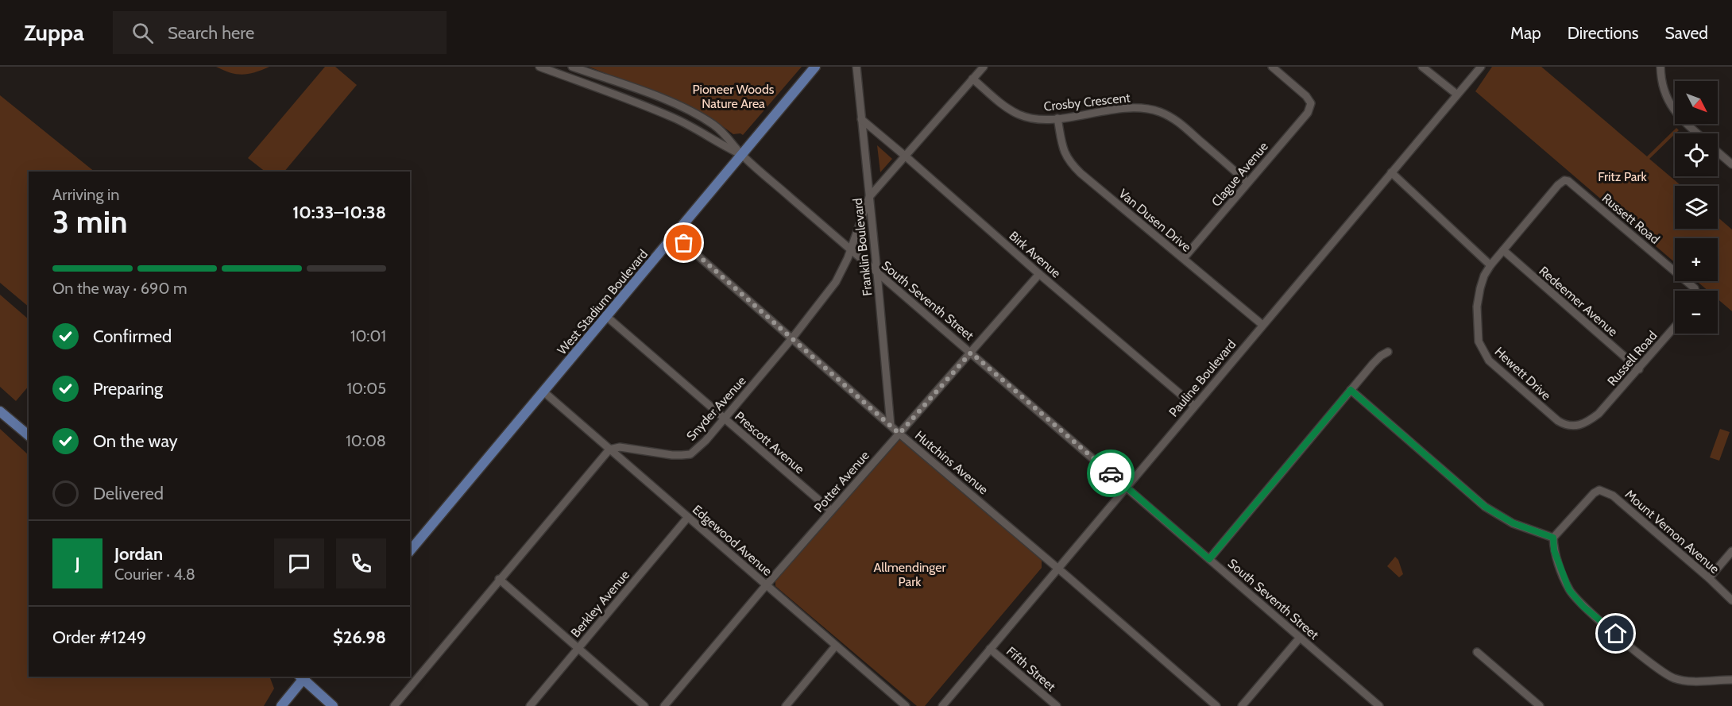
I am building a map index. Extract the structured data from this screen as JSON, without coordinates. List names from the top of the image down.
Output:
{
  "streets": {
    "main road": ["West Stadium Boulevard"],
    "street": [
      "Crosby Crescent",
      "Clague Avenue",
      "Russett Road",
      "Van Dusen Drive",
      "Franklin Boulevard",
      "Birk Avenue",
      "South Seventh Street",
      "Redeemer Avenue",
      "Russell Road",
      "Hewett Drive",
      "Pauline Boulevard",
      "Snyder Avenue",
      "Prescott Avenue",
      "Hutchins Avenue",
      "Potter Avenue",
      "Mount Vernon Avenue",
      "Edgewood Avenue",
      "Berkley Avenue",
      "Fifth Street"
    ]
  },
  "crossings": [
    ["Crosby Crescent", "Clague Avenue"],
    ["Crosby Crescent", "Van Dusen Drive"],
    ["Crosby Crescent", "Snyder Avenue"],
    ["Clague Avenue", "Van Dusen Drive"],
    ["Russett Road", "Hewett Drive"],
    ["Van Dusen Drive", "Pauline Boulevard"],
    ["Franklin Boulevard", "Birk Avenue"],
    ["Franklin Boulevard", "South Seventh Street"],
    ["Franklin Boulevard", "Snyder Avenue"],
    ["Franklin Boulevard", "Hutchins Avenue"],
    ["Birk Avenue", "Pauline Boulevard"],
    ["Birk Avenue", "Snyder Avenue"],
    ["Birk Avenue", "Potter Avenue"],
    ["South Seventh Street", "West Stadium Boulevard"],
    ["South Seventh Street", "Pauline Boulevard"],
    ["South Seventh Street", "Snyder Avenue"],
    ["South Seventh Street", "Potter Avenue"],
    ["Redeemer Avenue", "Russell Road"],
    ["Redeemer Avenue", "Hewett Drive"],
    ["West Stadium Boulevard", "Prescott Avenue"],
    ["West Stadium Boulevard", "Hutchins Avenue"],
    ["West Stadium Boulevard", "Edgewood Avenue"],
    ["Russell Road", "Hewett Drive"],
    ["Pauline Boulevard", "Hutchins Avenue"],
    ["Pauline Boulevard", "Fifth Street"],
    ["Snyder Avenue", "Prescott Avenue"],
    ["Snyder Avenue", "Hutchins Avenue"],
    ["Snyder Avenue", "Edgewood Avenue"],
    ["Prescott Avenue", "Potter Avenue"],
    ["Hutchins Avenue", "Potter Avenue"],
    ["Potter Avenue", "Edgewood Avenue"],
    ["Edgewood Avenue", "Berkley Avenue"]
  ],
  "parks": ["Pioneer Woods Nature Area", "Fritz Park", "Allmendinger Park"],
  "north": "bottom right",
  "page": {
    "header": "Zuppa",
    "search": "Search here",
    "nav": ["Map", "Directions", "Saved"],
    "map_buttons": ["+", "−"],
    "heading": ["3 min", "Arriving in", "10:33–10:38"],
    "panel": [
      "Jordan",
      "Courier · 4.8",
      "Order #1249",
      "$26.98"
    ],
    "bar": "On the way · 690 m",
    "list": [
      ["Confirmed", "10:01"],
      ["Preparing", "10:05"],
      ["On the way", "10:08"],
      "Delivered"
    ],
    "round": "J"
  }
}
